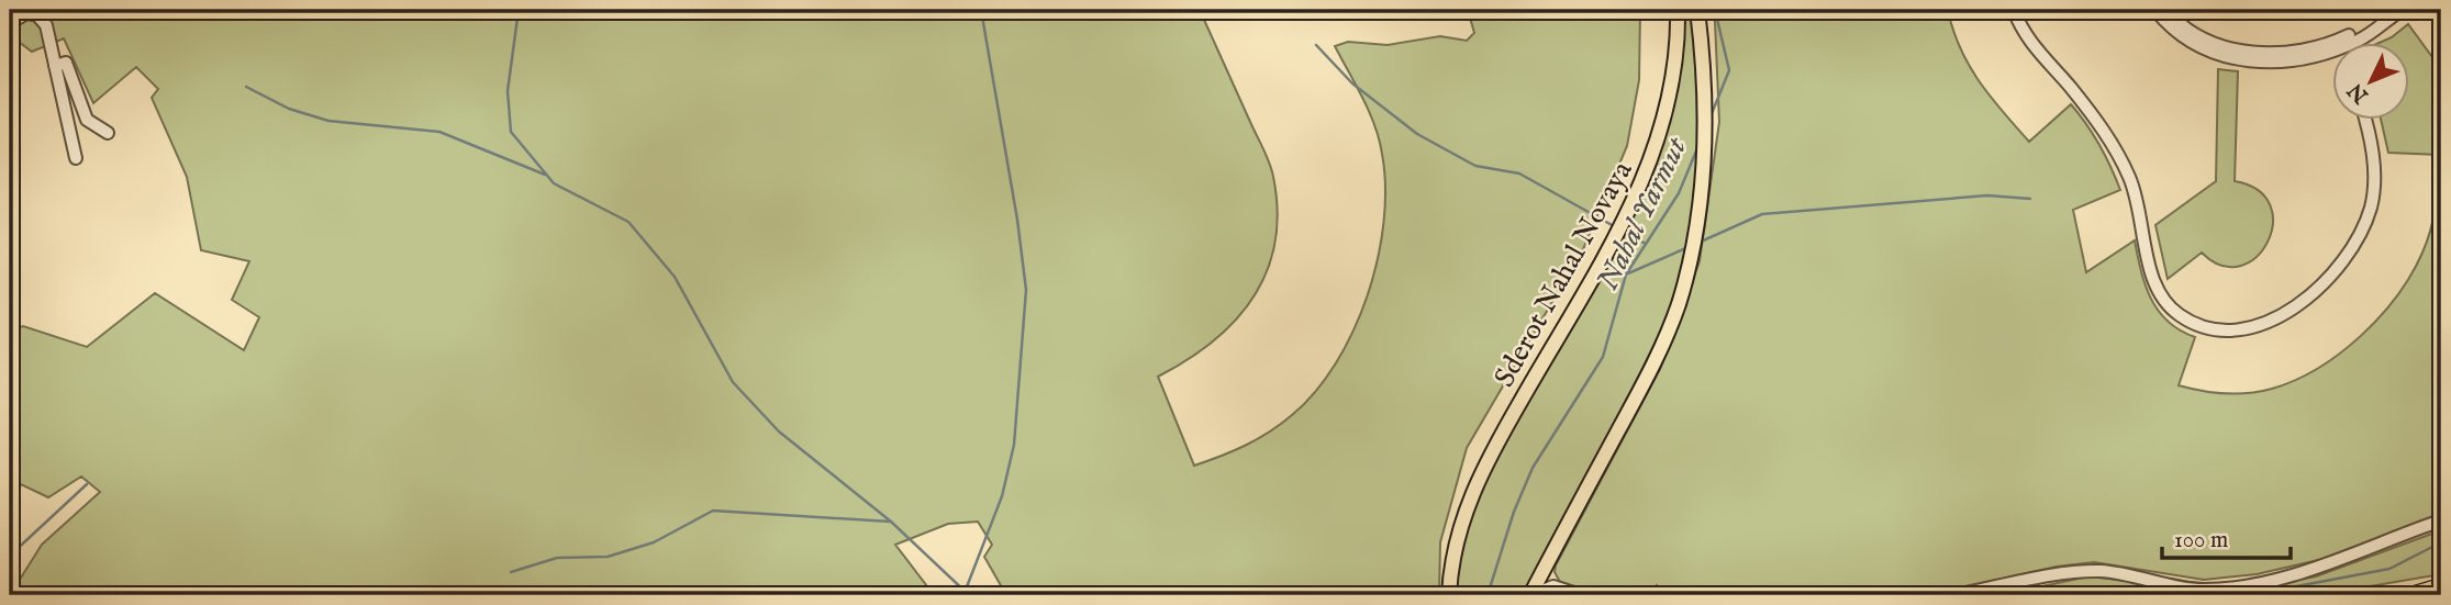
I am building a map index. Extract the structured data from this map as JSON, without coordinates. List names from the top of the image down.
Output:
{
  "streets": {
    "main road": ["Sderot Nahal Novaya"]
  },
  "water": ["Nahal Yarmut"],
  "scale_bar": "100 m",
  "north": "bottom left"
}
